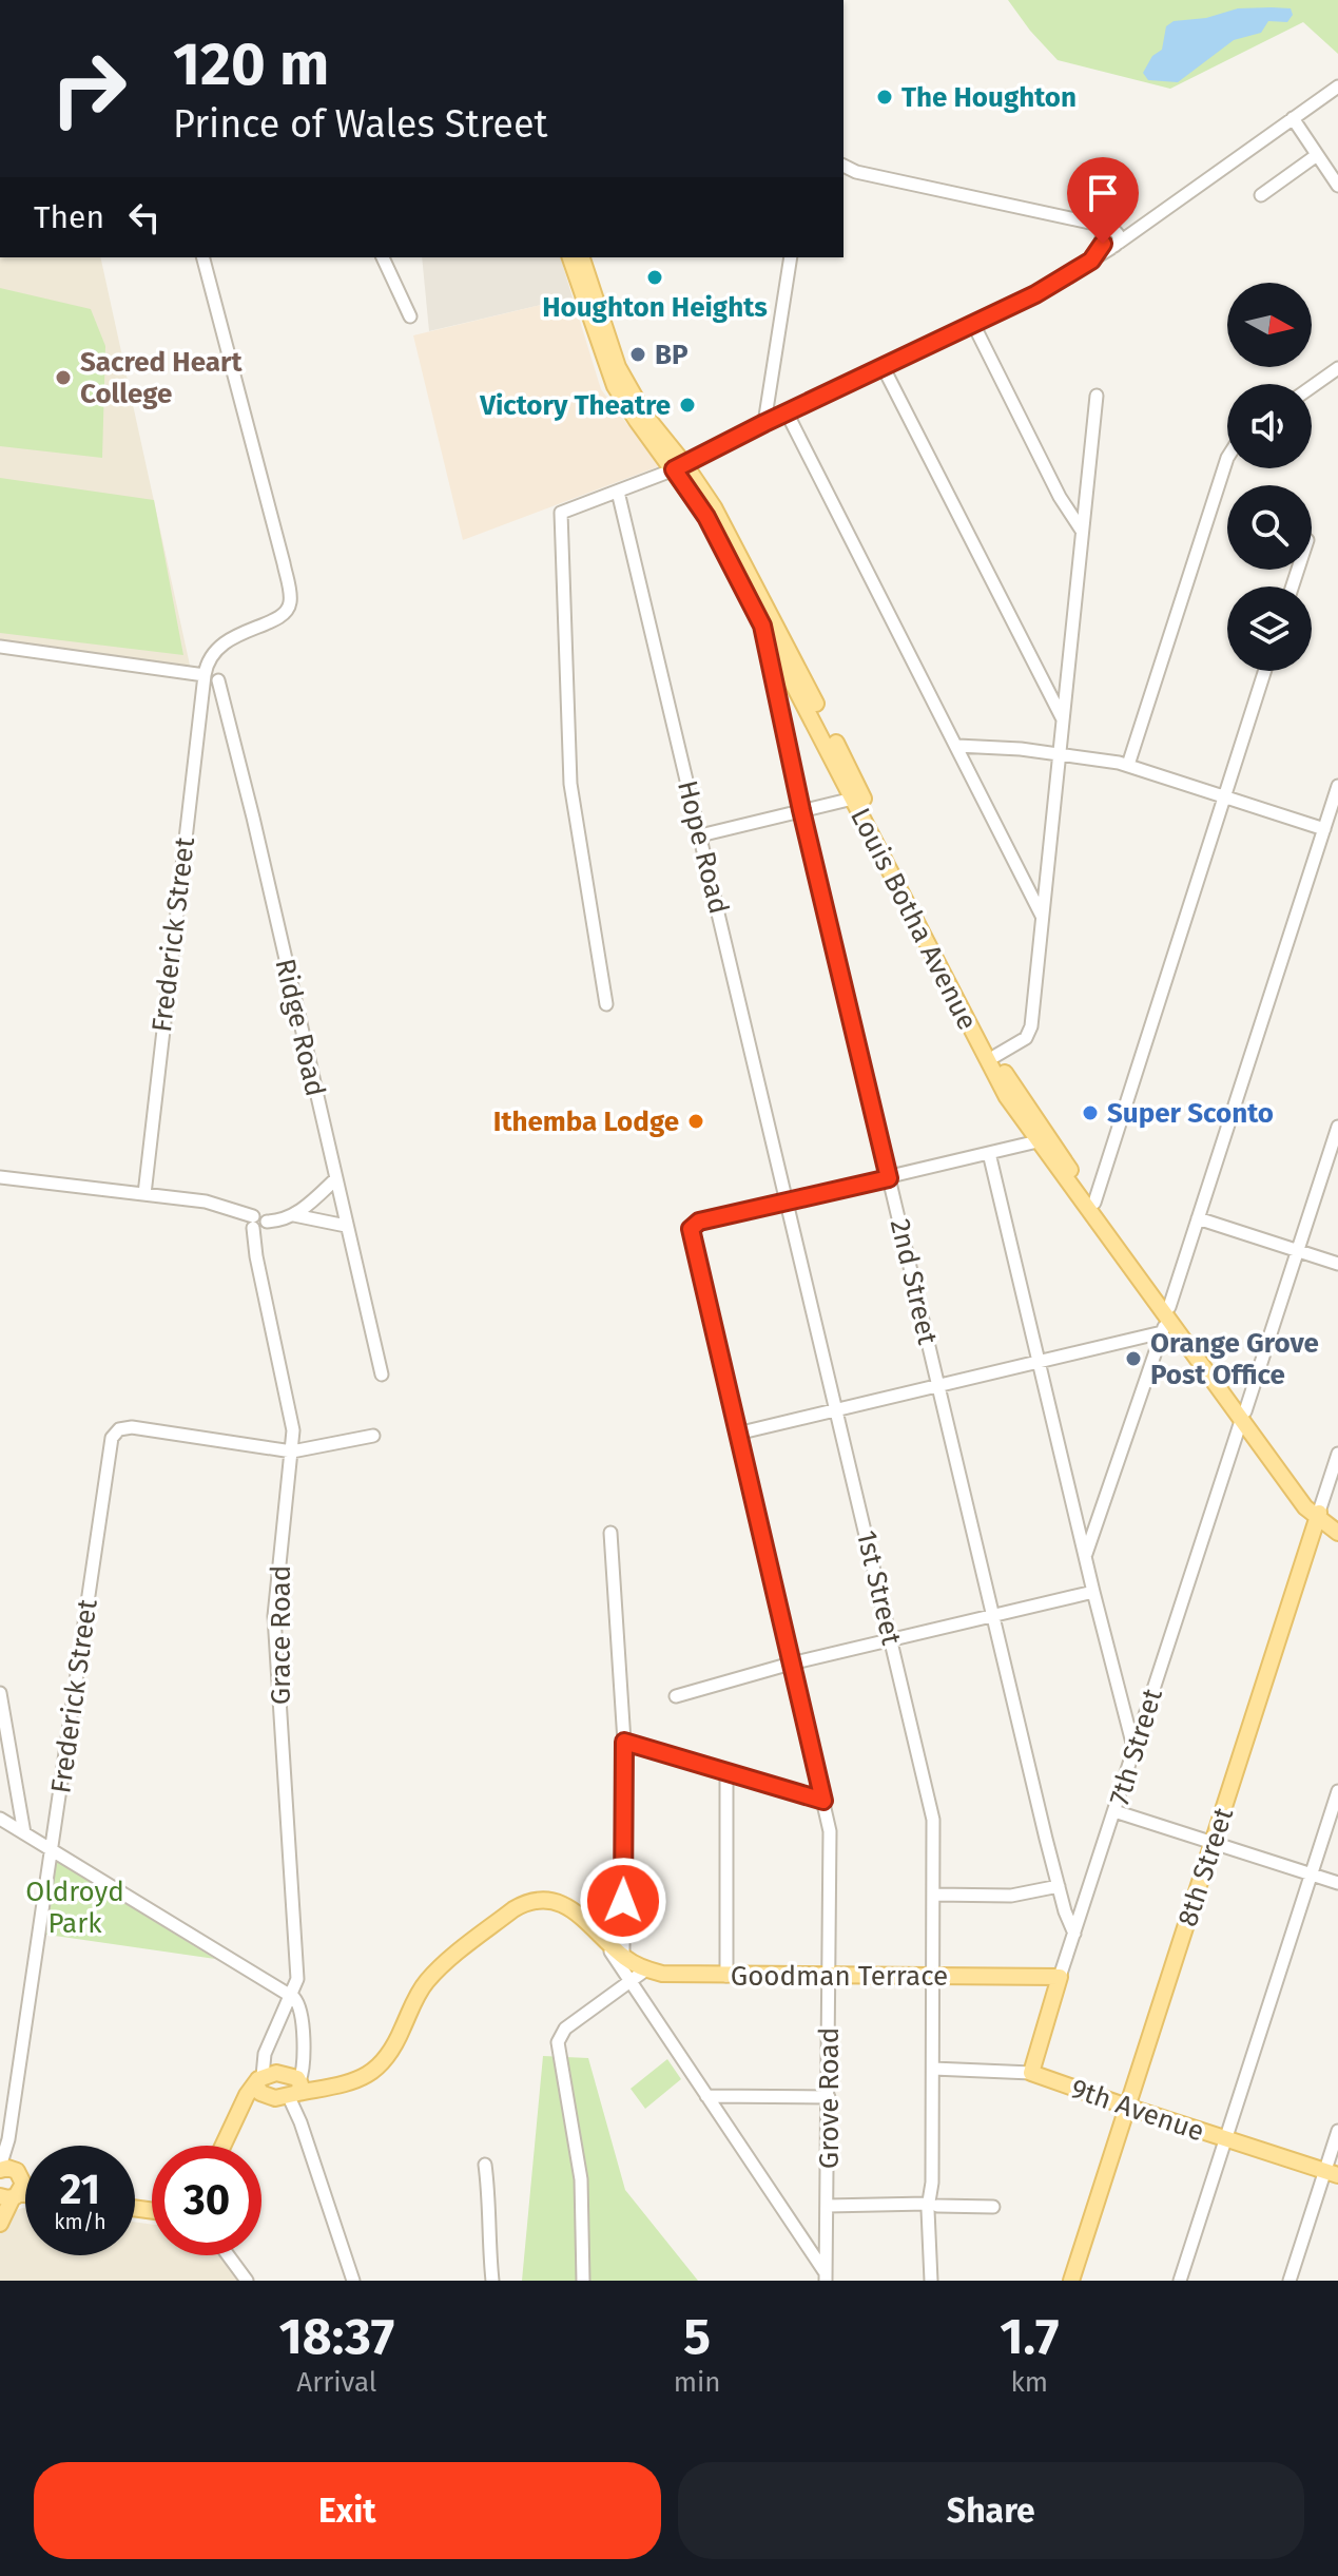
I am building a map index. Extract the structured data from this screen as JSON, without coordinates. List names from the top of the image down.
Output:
{
  "streets": {
    "main road": [
      "Louis Botha Avenue",
      "Grace Road",
      "7th Street",
      "8th Street",
      "Goodman Terrace",
      "9th Avenue"
    ],
    "street": [
      "Hope Road",
      "Frederick Street",
      "Ridge Road",
      "2nd Street",
      "1st Street",
      "Grove Road"
    ]
  },
  "crossings": [
    ["Hope Road", "1st Street"],
    ["Hope Road", "Grove Road"],
    ["Louis Botha Avenue", "2nd Street"],
    ["Louis Botha Avenue", "7th Street"],
    ["Louis Botha Avenue", "8th Street"],
    ["Frederick Street", "Grace Road"],
    ["2nd Street", "7th Street"],
    ["1st Street", "Goodman Terrace"],
    ["1st Street", "Grove Road"],
    ["1st Street", "9th Avenue"],
    ["Grace Road", "Goodman Terrace"],
    ["7th Street", "Goodman Terrace"],
    ["7th Street", "9th Avenue"],
    ["8th Street", "9th Avenue"],
    ["Goodman Terrace", "Grove Road"]
  ],
  "parks": ["Oldroyd Park"],
  "places": [
    "The Houghton",
    "Houghton Heights",
    "BP",
    "Sacred Heart College",
    "Victory Theatre",
    "Super Sconto",
    "Ithemba Lodge",
    "Orange Grove Post Office"
  ],
  "north": "right",
  "page": {
    "turn": ["120 m", "Prince of Wales Street"],
    "then": "Then",
    "speed": "21 km/h",
    "limit": "30",
    "eta": [
      "18:37",
      "Arrival",
      "5",
      "min",
      "1.7",
      "km"
    ],
    "buttons": ["Exit", "Share"]
  }
}
